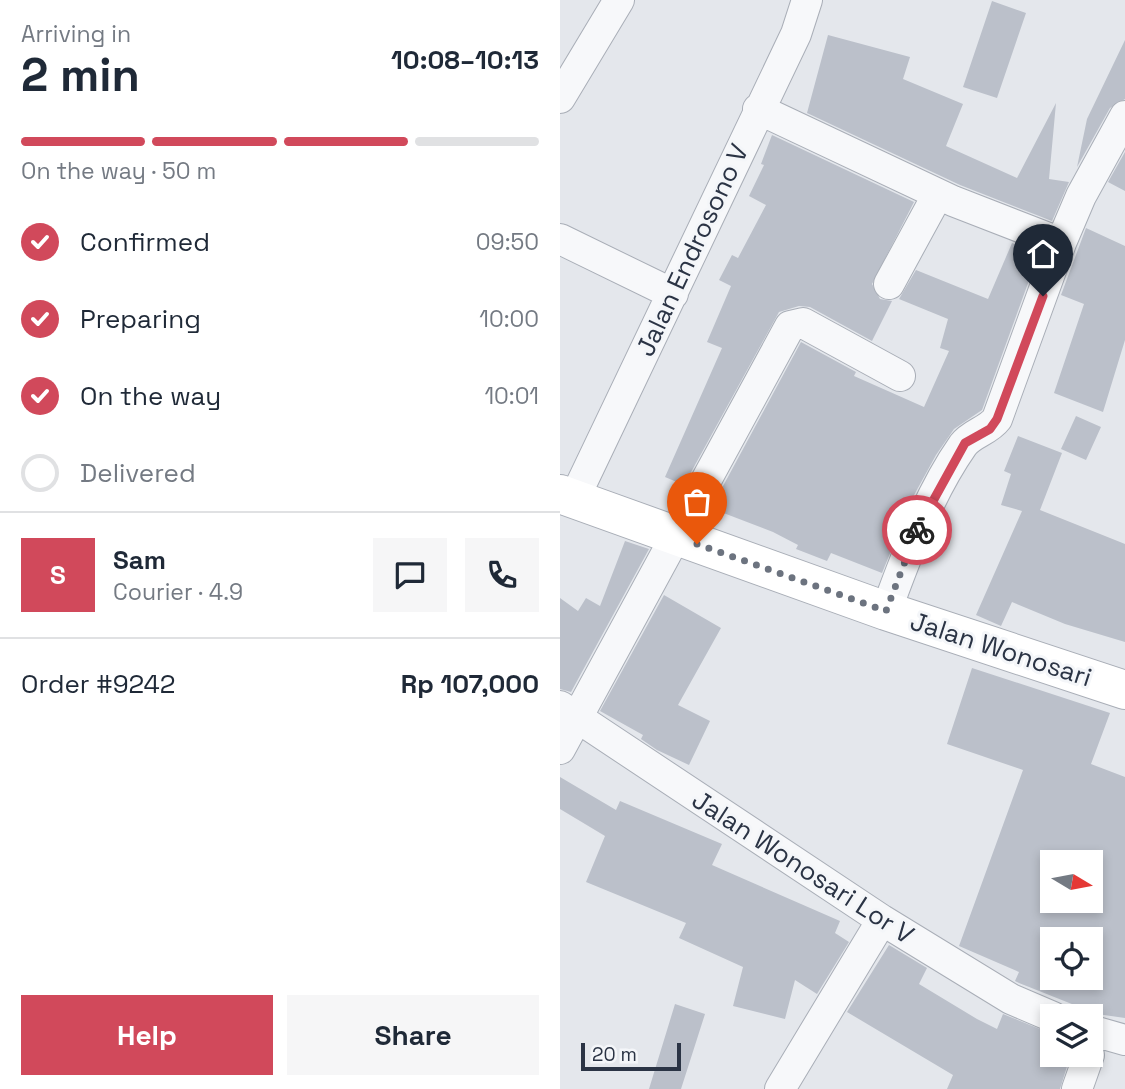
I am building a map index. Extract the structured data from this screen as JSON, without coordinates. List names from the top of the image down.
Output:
{
  "streets": {
    "main road": ["Jalan Wonosari"],
    "street": ["Jalan Endrosono V", "Jalan Wonosari Lor V"]
  },
  "crossings": [
    ["Jalan Endrosono V", "Jalan Wonosari"]
  ],
  "scale_bar": "20 m",
  "north": "right",
  "page": {
    "heading": ["2 min", "Arriving in", "10:08–10:13"],
    "panel": [
      "Sam",
      "Courier · 4.9",
      "Order #9242",
      "Rp 107,000"
    ],
    "bar": "On the way · 50 m",
    "list": [
      ["Confirmed", "09:50"],
      ["Preparing", "10:00"],
      ["On the way", "10:01"],
      "Delivered"
    ],
    "round": "S",
    "buttons": ["Help", "Share"],
    "scale": "20 m"
  }
}
